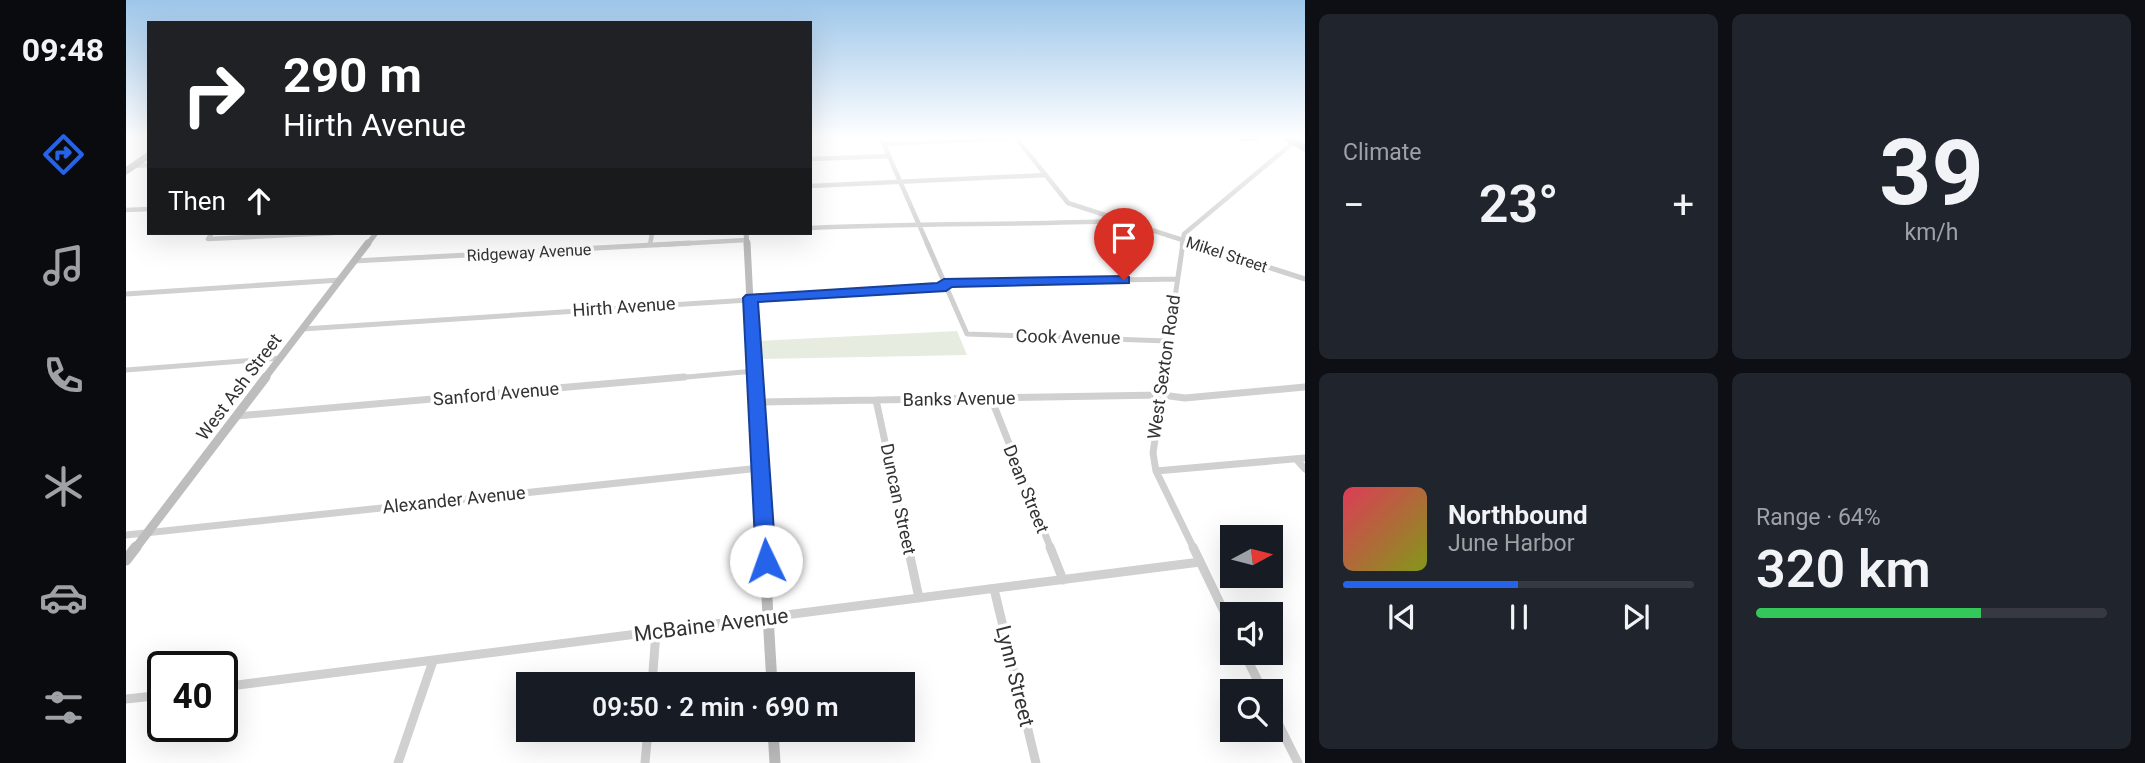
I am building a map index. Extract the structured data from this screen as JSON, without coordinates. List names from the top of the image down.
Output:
{
  "streets": {
    "street": [
      "Ridgeway Avenue",
      "Mikel Street",
      "Hirth Avenue",
      "Cook Avenue",
      "West Sexton Road",
      "West Ash Street",
      "Sanford Avenue",
      "Banks Avenue",
      "Dean Street",
      "Duncan Street",
      "Alexander Avenue",
      "McBaine Avenue",
      "Lynn Street"
    ]
  },
  "crossings": [
    ["Ridgeway Avenue", "West Ash Street"],
    ["Mikel Street", "West Sexton Road"],
    ["Hirth Avenue", "Cook Avenue"],
    ["Hirth Avenue", "West Sexton Road"],
    ["Hirth Avenue", "West Ash Street"],
    ["Cook Avenue", "West Sexton Road"],
    ["West Sexton Road", "Banks Avenue"],
    ["West Sexton Road", "McBaine Avenue"],
    ["West Ash Street", "Sanford Avenue"],
    ["West Ash Street", "Alexander Avenue"],
    ["Banks Avenue", "Dean Street"],
    ["Banks Avenue", "Duncan Street"],
    ["Dean Street", "McBaine Avenue"],
    ["Duncan Street", "McBaine Avenue"],
    ["McBaine Avenue", "Lynn Street"]
  ],
  "north": "right",
  "page": {
    "tabs": "09:48",
    "tile": [
      "Climate",
      ["39", "km/h"],
      ["Range · 64%", "320 km"]
    ],
    "turn": ["290 m", "Hirth Avenue"],
    "then": "Then",
    "heat": ["−", "23°", "+"],
    "song": ["Northbound", "June Harbor"],
    "limit": "40",
    "trip": "09:50 · 2 min · 690 m"
  }
}
